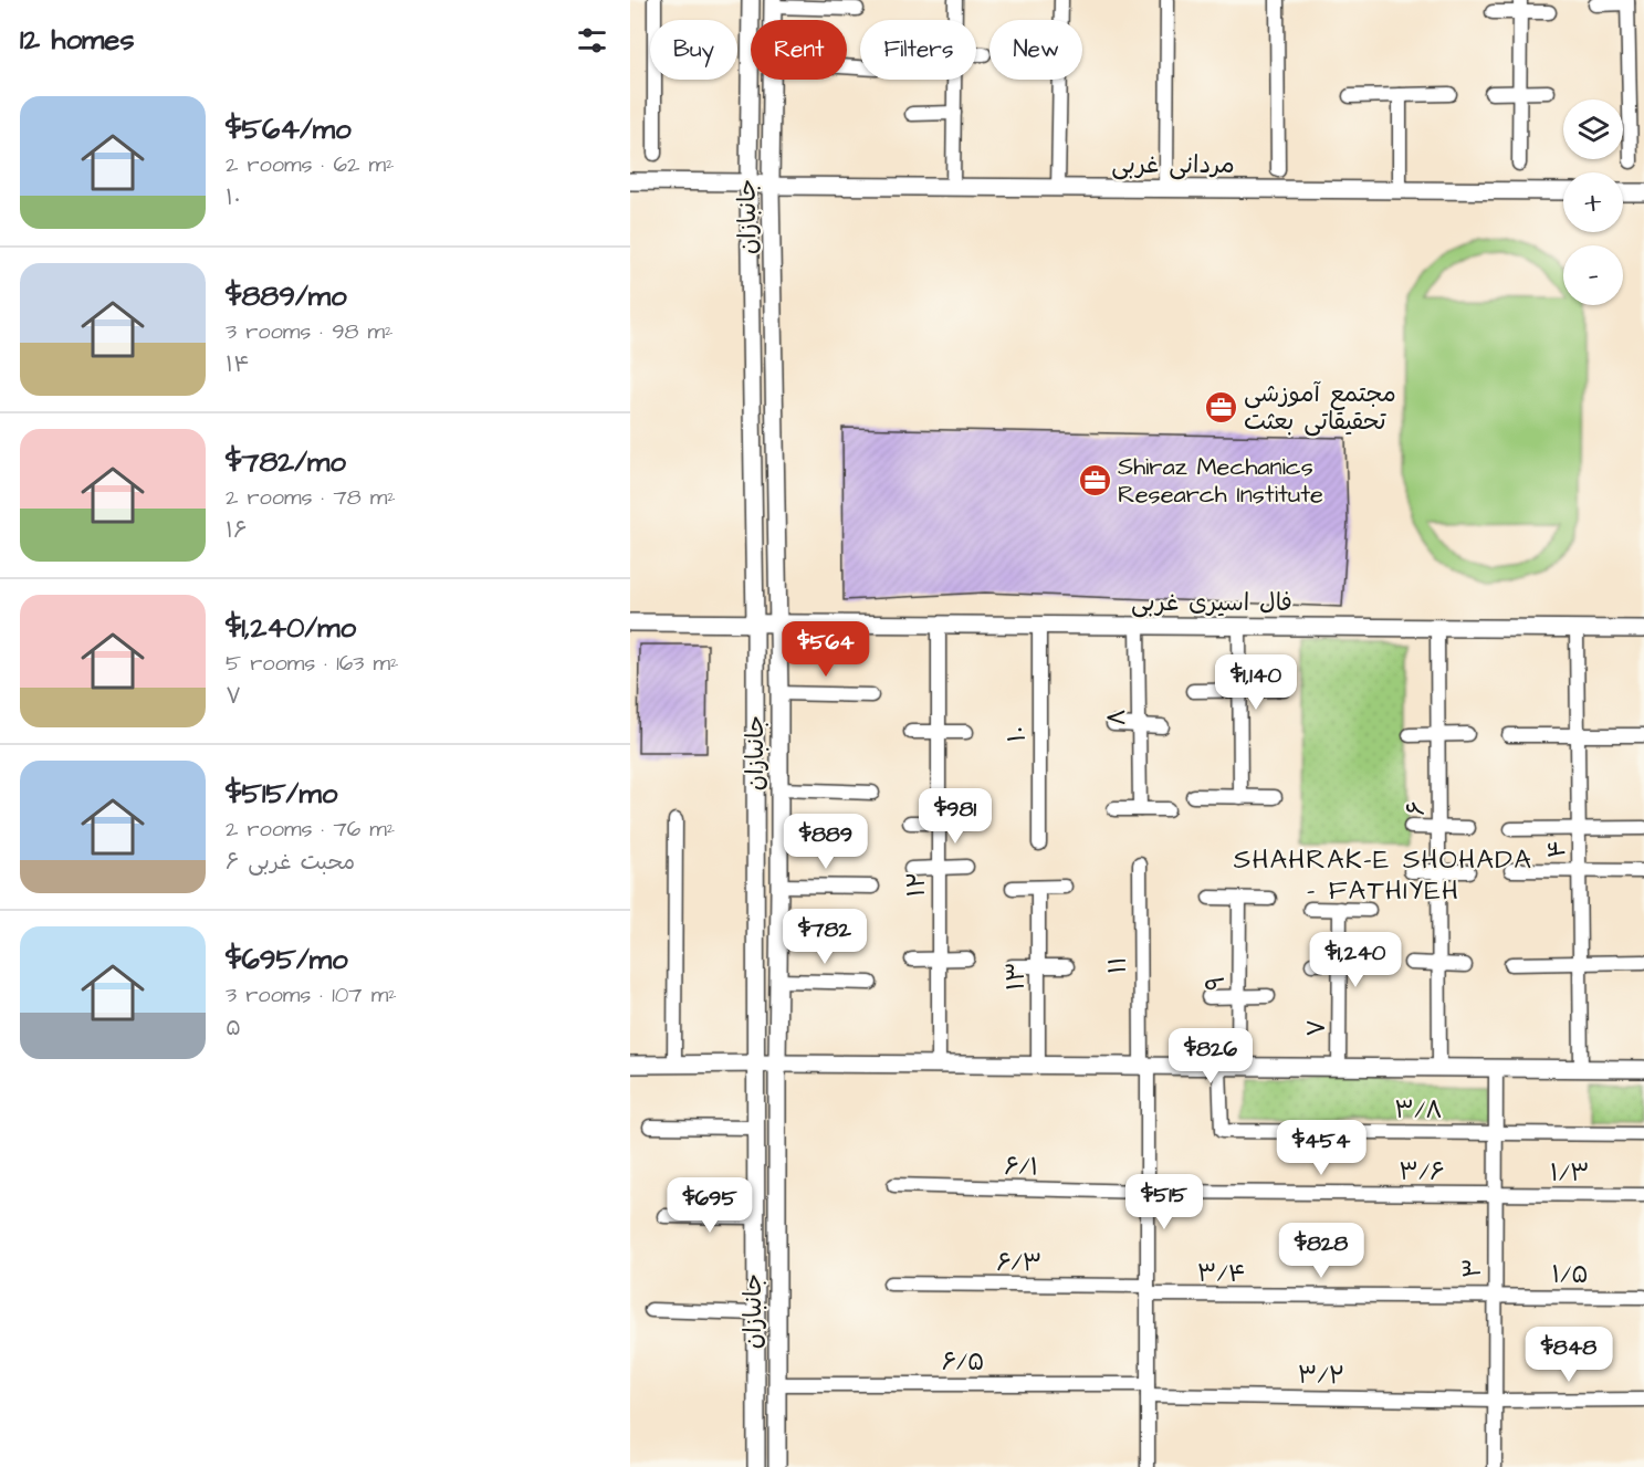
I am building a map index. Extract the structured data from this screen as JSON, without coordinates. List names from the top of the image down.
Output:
{
  "streets": {
    "street": [
      "مردانی غربی",
      "جانبازان",
      "فال اسیری غربی",
      "۸",
      "۱۰",
      "۶",
      "۴",
      "۱۲",
      "۱۱",
      "۱۳",
      "۹",
      "۷",
      "۳/۸",
      "۶/۱",
      "۳/۶",
      "۱/۳",
      "۶/۳",
      "۳",
      "۳/۴",
      "۱/۵",
      "۶/۵",
      "۳/۲"
    ]
  },
  "crossings": [
    ["مردانی غربی", "جانبازان"],
    ["جانبازان", "فال اسیری غربی"],
    ["جانبازان", "۶/۵"],
    ["فال اسیری غربی", "۸"],
    ["فال اسیری غربی", "۱۰"],
    ["فال اسیری غربی", "۶"],
    ["فال اسیری غربی", "۴"],
    ["فال اسیری غربی", "۱۲"],
    ["۱۱", "۶/۱"],
    ["۱۱", "۳/۶"],
    ["۱۱", "۶/۳"],
    ["۱۱", "۳/۴"],
    ["۱۱", "۶/۵"],
    ["۱۱", "۳/۲"],
    ["۳/۸", "۳"],
    ["۶/۱", "۳/۶"],
    ["۳/۶", "۱/۳"],
    ["۳/۶", "۳"],
    ["۱/۳", "۳"],
    ["۶/۳", "۳/۴"],
    ["۳", "۳/۴"],
    ["۳", "۱/۵"],
    ["۳", "۳/۲"],
    ["۳/۴", "۱/۵"],
    ["۶/۵", "۳/۲"]
  ],
  "districts": ["SHAHRAK-E SHOHADA - FATHIYEH"],
  "places": {
    "office": ["مجتمع آموزشی تحقیقاتی بعثت", "Shiraz Mechanics Research Institute"]
  },
  "page": {
    "heading": "12 homes",
    "chip": [
      "Buy",
      "Rent",
      "Filters",
      "New"
    ],
    "list": [
      {
        "name": "$564/mo",
        "note": "2 rooms · 62 m² · ۱۰"
      },
      {
        "name": "$889/mo",
        "note": "3 rooms · 98 m² · ۱۴"
      },
      {
        "name": "$782/mo",
        "note": "2 rooms · 78 m² · ۱۶"
      },
      {
        "name": "$1,240/mo",
        "note": "5 rooms · 163 m² · ۷"
      },
      {
        "name": "$515/mo",
        "note": "2 rooms · 76 m² · محبت غربی ۶"
      },
      {
        "name": "$695/mo",
        "note": "3 rooms · 107 m² · ۵"
      }
    ],
    "map_buttons": ["+", "−"],
    "price": [
      "$564",
      "$1,140",
      "$981",
      "$889",
      "$782",
      "$1,240",
      "$826",
      "$454",
      "$515",
      "$695",
      "$828",
      "$848"
    ]
  }
}
